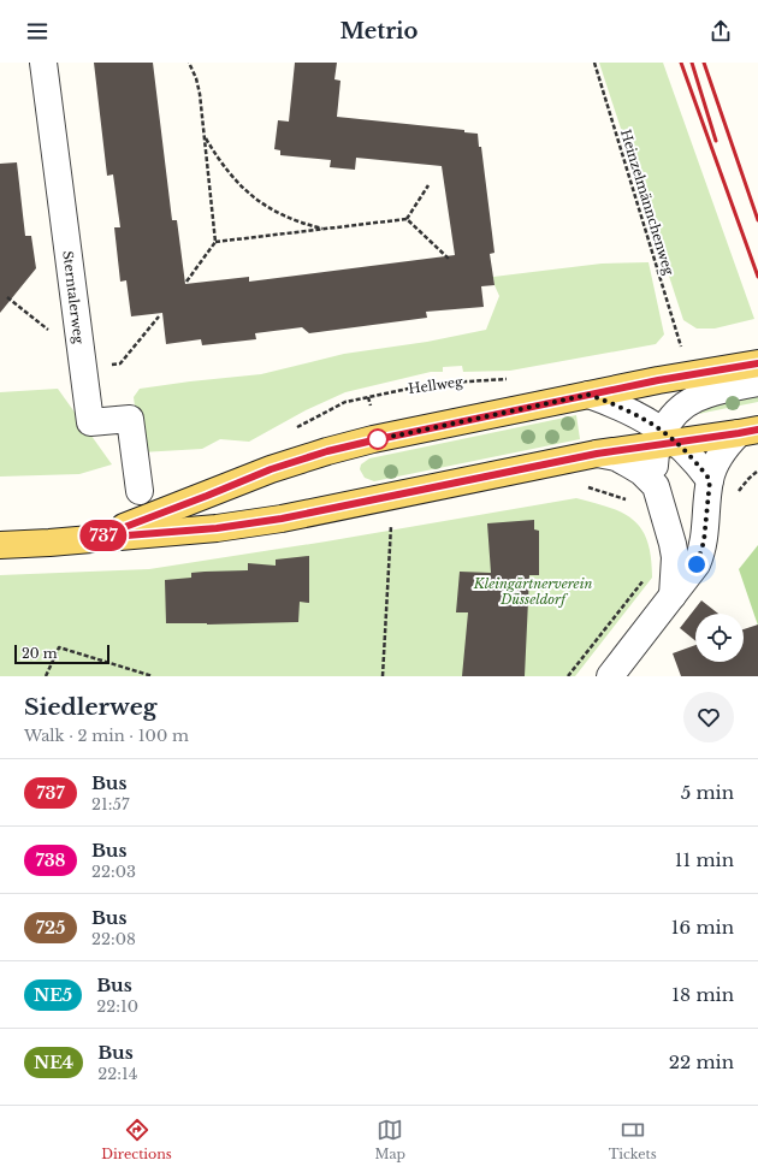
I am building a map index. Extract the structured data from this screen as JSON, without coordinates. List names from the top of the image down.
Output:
{
  "streets": {
    "street": ["Sterntalerweg"],
    "path": ["Heinzelmännchenweg", "Hellweg"]
  },
  "parks": ["Kleingärtnerverein Düsseldorf"],
  "lines": ["bus line 737"],
  "scale_bar": "20 m",
  "page": {
    "header": "Metrio",
    "on_map": "737",
    "scale": "20 m",
    "heading": ["Siedlerweg", "Walk · 2 min · 100 m"],
    "list": [
      {
        "mark": "737",
        "name": "Bus",
        "note": "21:57",
        "value": "5 min"
      },
      {
        "mark": "738",
        "name": "Bus",
        "note": "22:03",
        "value": "11 min"
      },
      {
        "mark": "725",
        "name": "Bus",
        "note": "22:08",
        "value": "16 min"
      },
      {
        "mark": "NE5",
        "name": "Bus",
        "note": "22:10",
        "value": "18 min"
      },
      {
        "mark": "NE4",
        "name": "Bus",
        "note": "22:14",
        "value": "22 min"
      }
    ],
    "tabs": ["Directions", "Map", "Tickets"]
  }
}
